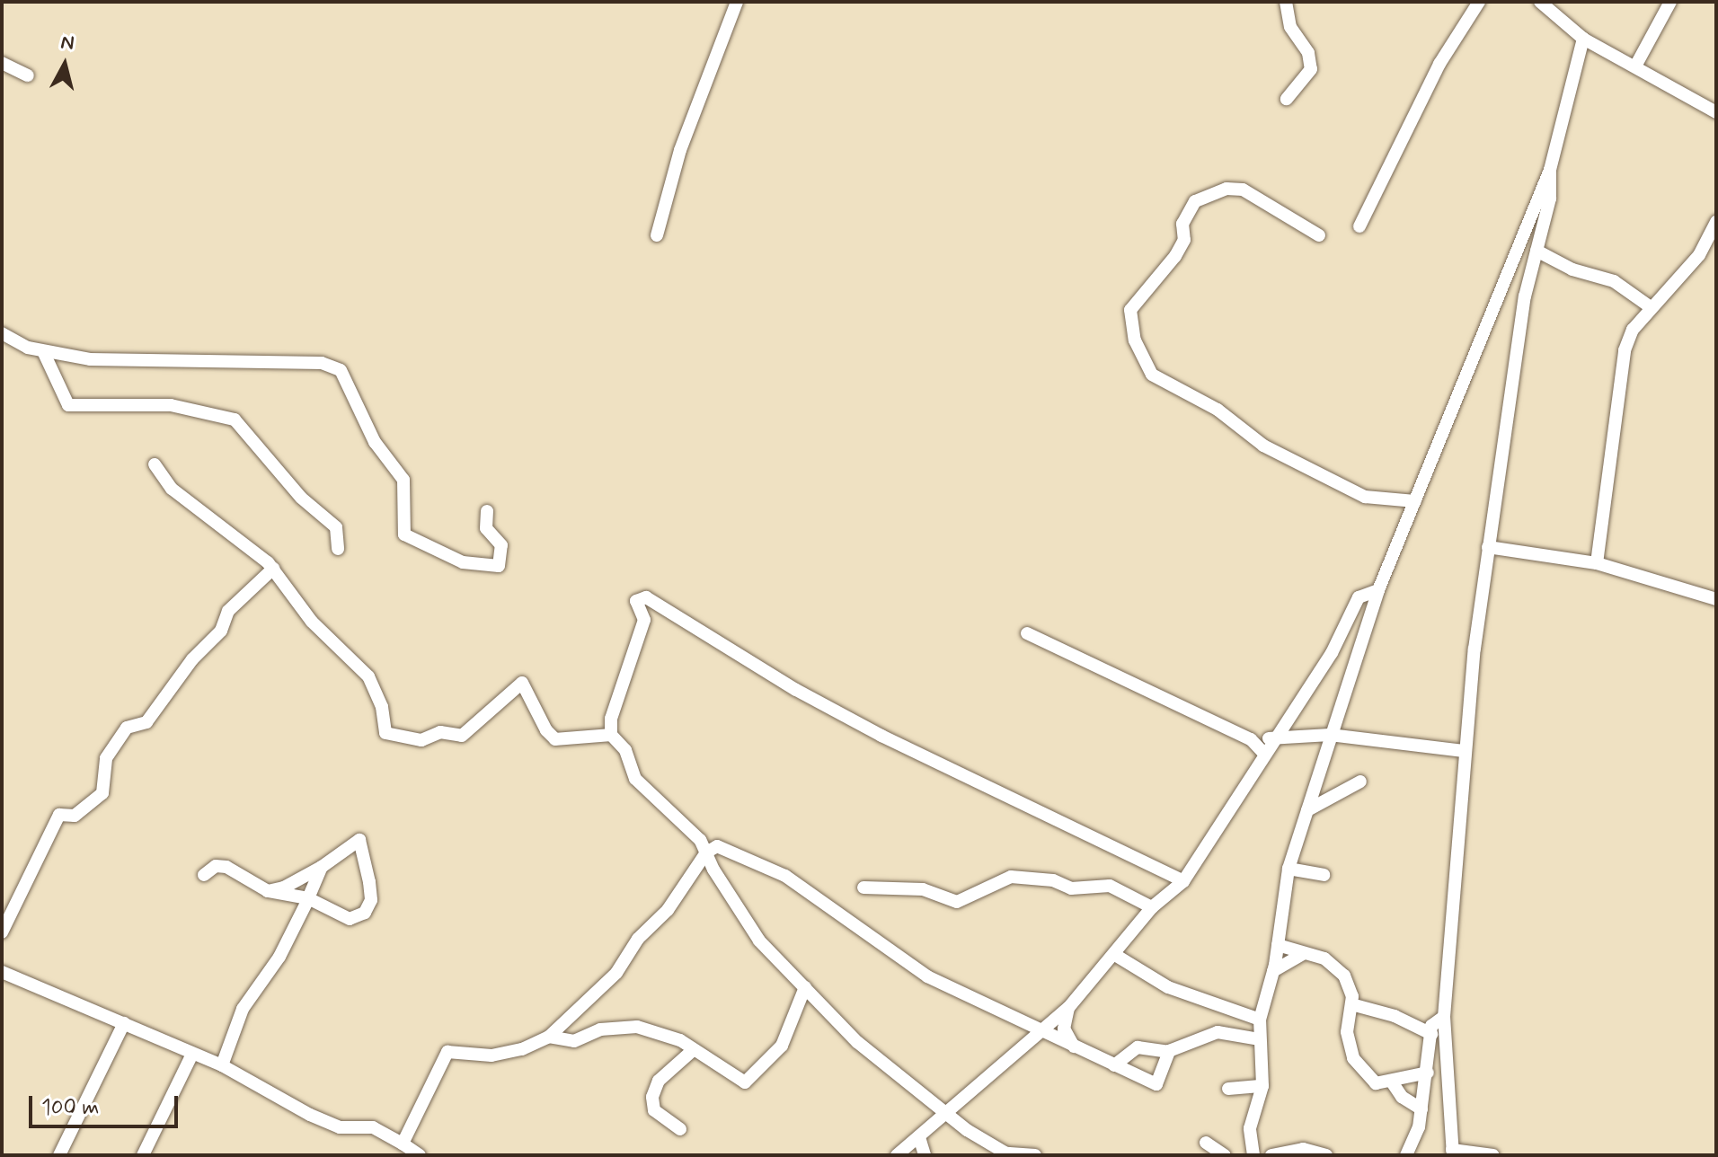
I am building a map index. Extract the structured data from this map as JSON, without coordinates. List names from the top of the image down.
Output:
{
  "scale_bar": "100 m",
  "north": "top"
}
